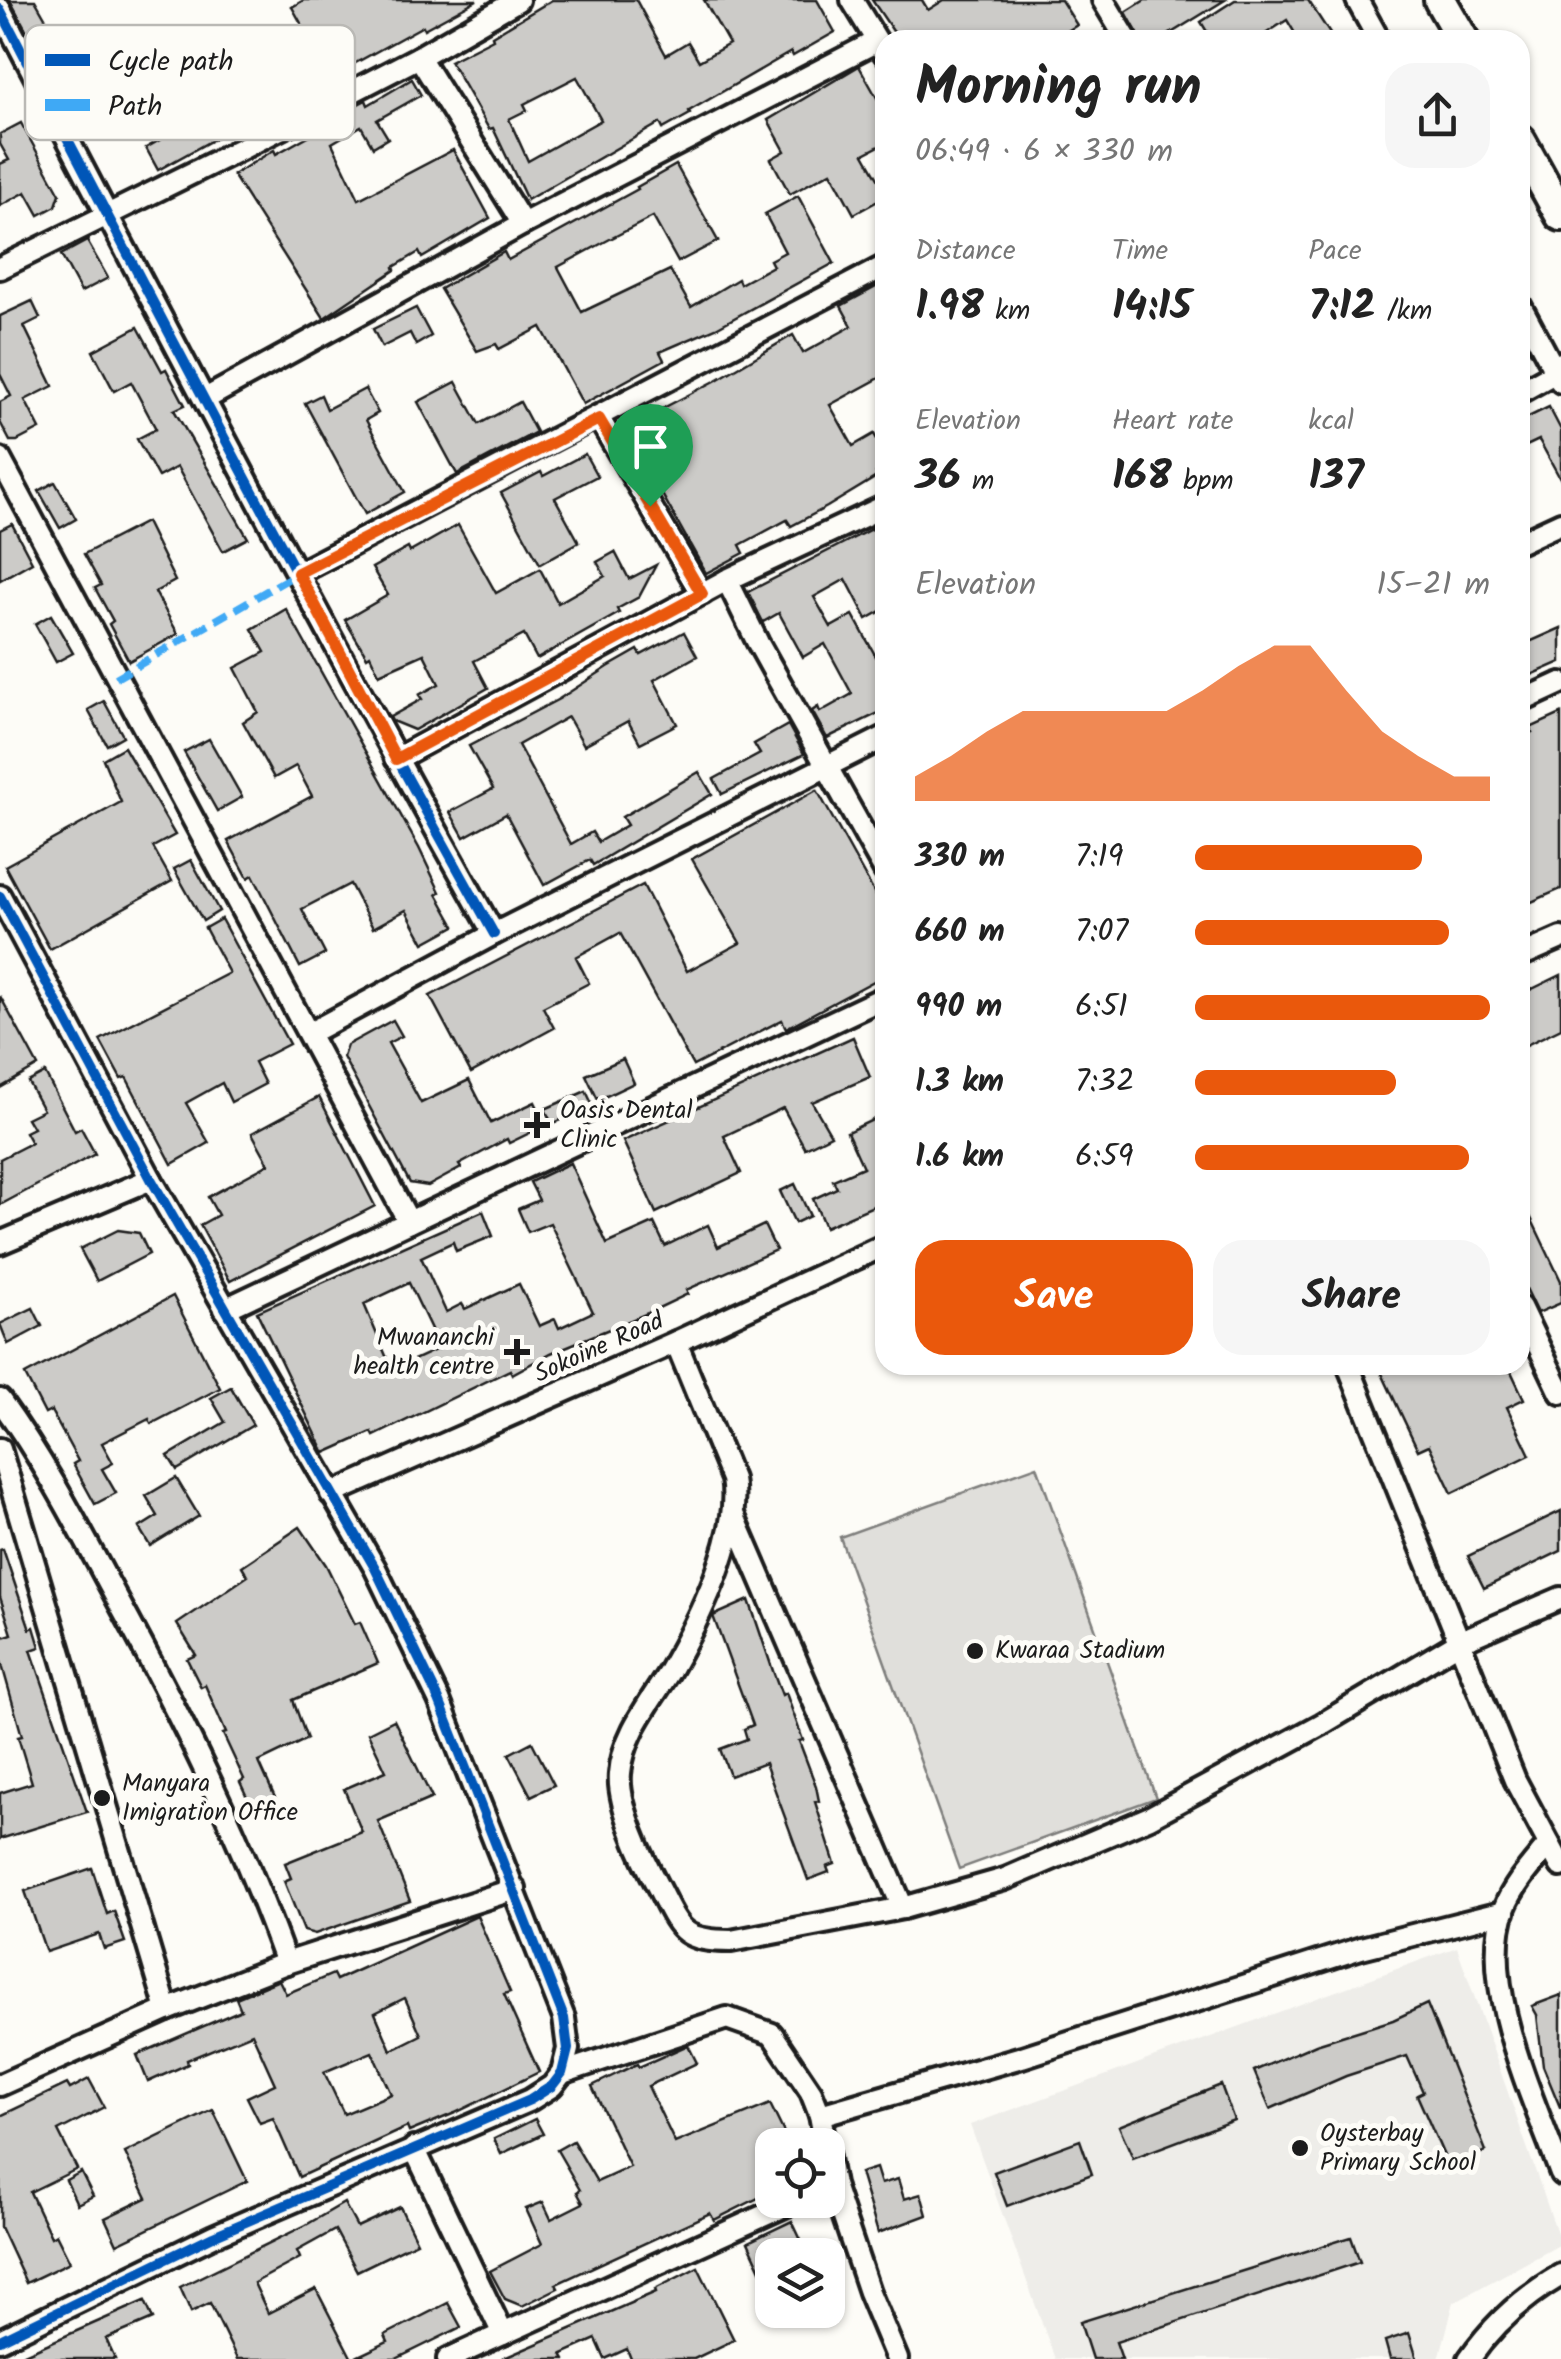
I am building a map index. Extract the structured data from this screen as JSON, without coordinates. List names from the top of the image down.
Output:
{
  "streets": {
    "street": ["Sokoine Road"]
  },
  "places": {
    "health": ["Oasis Dental Clinic", "Mwananchi health centre"],
    "other": ["Kwaraa Stadium", "Manyara Imigration Office", "Oysterbay Primary School"]
  },
  "legend": ["Cycle path", "Path"],
  "page": {
    "heading": ["Morning run", "06:49 · 6 × 330 m"],
    "stats": [
      ["Distance", "1.98 km"],
      ["Time", "14:15"],
      ["Pace", "7:12 /km"],
      ["Elevation", "36 m"],
      ["Heart rate", "168 bpm"],
      ["kcal", "137"]
    ],
    "chart": ["Elevation", "15–21 m"],
    "list": [
      {
        "name": "330 m",
        "note": "7:19"
      },
      {
        "name": "660 m",
        "note": "7:07"
      },
      {
        "name": "990 m",
        "note": "6:51"
      },
      {
        "name": "1.3 km",
        "note": "7:32"
      },
      {
        "name": "1.6 km",
        "note": "6:59"
      }
    ],
    "buttons": ["Save", "Share"]
  }
}
